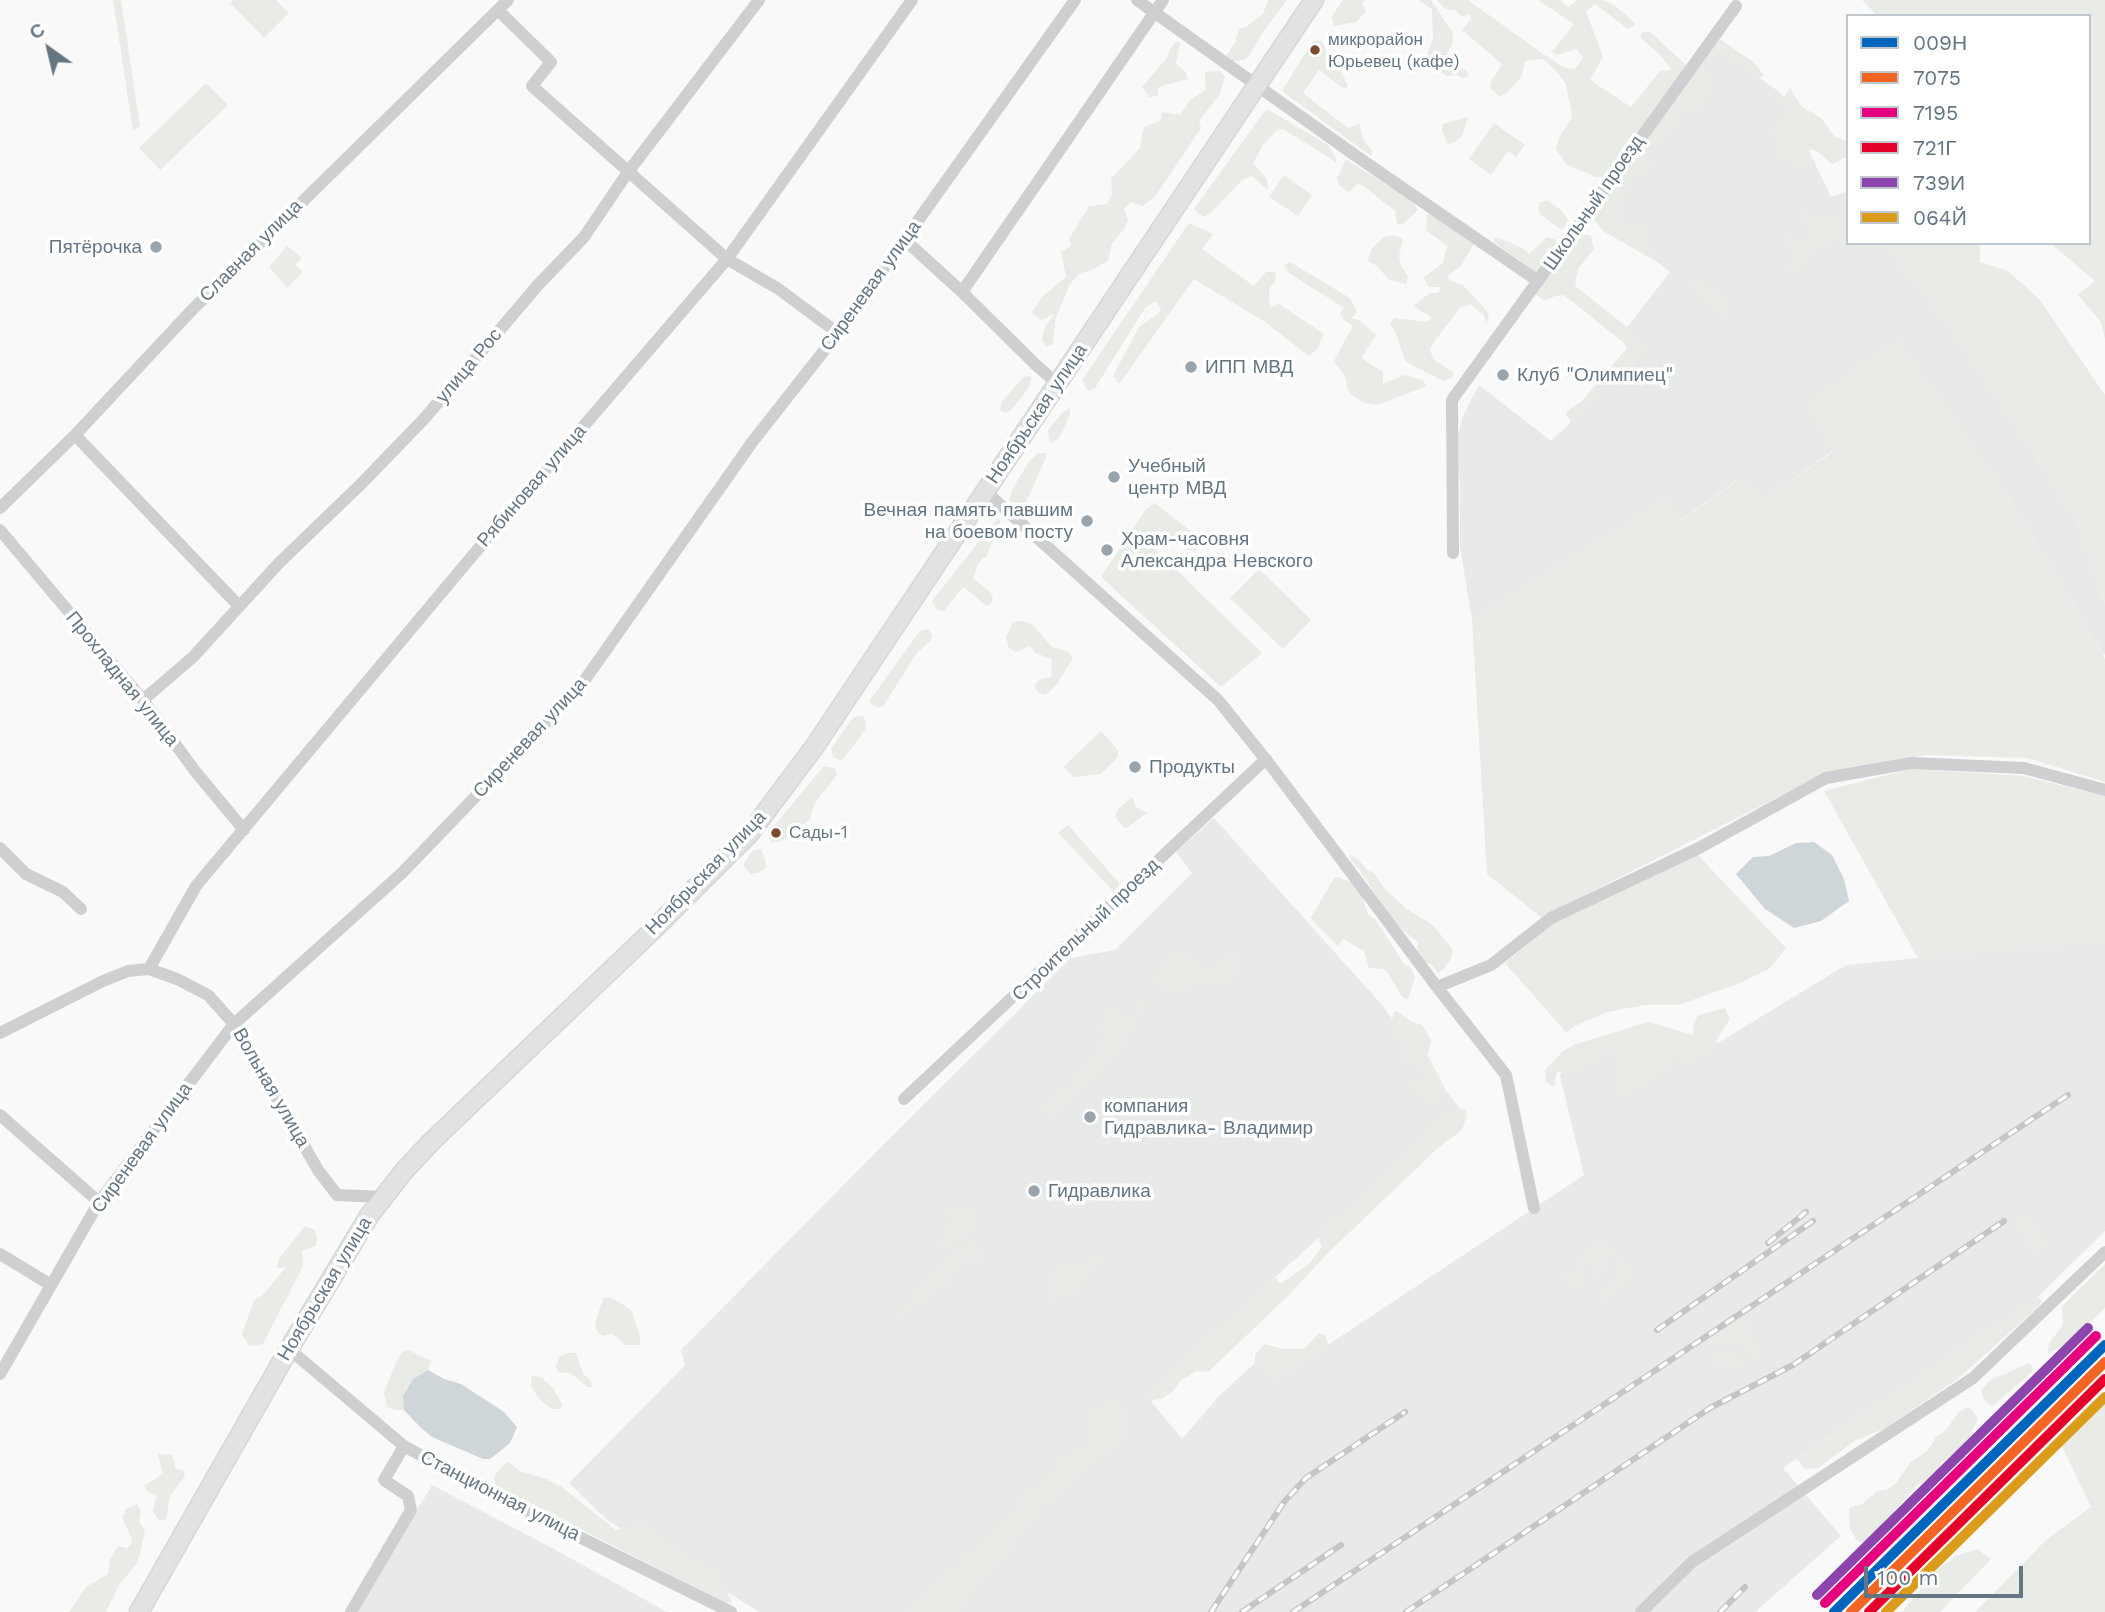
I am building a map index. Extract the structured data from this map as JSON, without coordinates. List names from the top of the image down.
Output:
{
  "streets": {
    "highway": ["Ноябрьская улица"],
    "street": [
      "Школьный проезд",
      "Славная улица",
      "Сиреневая улица",
      "улица Рос",
      "Рябиновая улица",
      "Прохладная улица",
      "Строительный проезд",
      "Вольная улица",
      "Станционная улица"
    ]
  },
  "crossings": [
    ["Сиреневая улица", "Вольная улица"],
    ["улица Рос", "Прохладная улица"],
    ["Ноябрьская улица", "Вольная улица"],
    ["Ноябрьская улица", "Станционная улица"],
    ["Рябиновая улица", "Прохладная улица"],
    ["Рябиновая улица", "Вольная улица"]
  ],
  "places": [
    "микрорайон Юрьевец (кафе)",
    "Пятёрочка",
    "ИПП МВД",
    "Клуб \"Олимпиец\"",
    "Учебный центр МВД",
    "Вечная память павшим на боевом посту",
    "Храм-часовня Александра Невского",
    "Продукты",
    "Сады-1",
    "компания Гидравлика- Владимир",
    "Гидравлика"
  ],
  "lines": [
    "transit line 739И",
    "transit line 7195",
    "transit line 009Н",
    "transit line 7075",
    "transit line 721Г",
    "transit line 064Й"
  ],
  "legend": [
    "009Н",
    "7075",
    "7195",
    "721Г",
    "739И",
    "064Й"
  ],
  "scale_bar": "100 m",
  "north": "top left"
}
